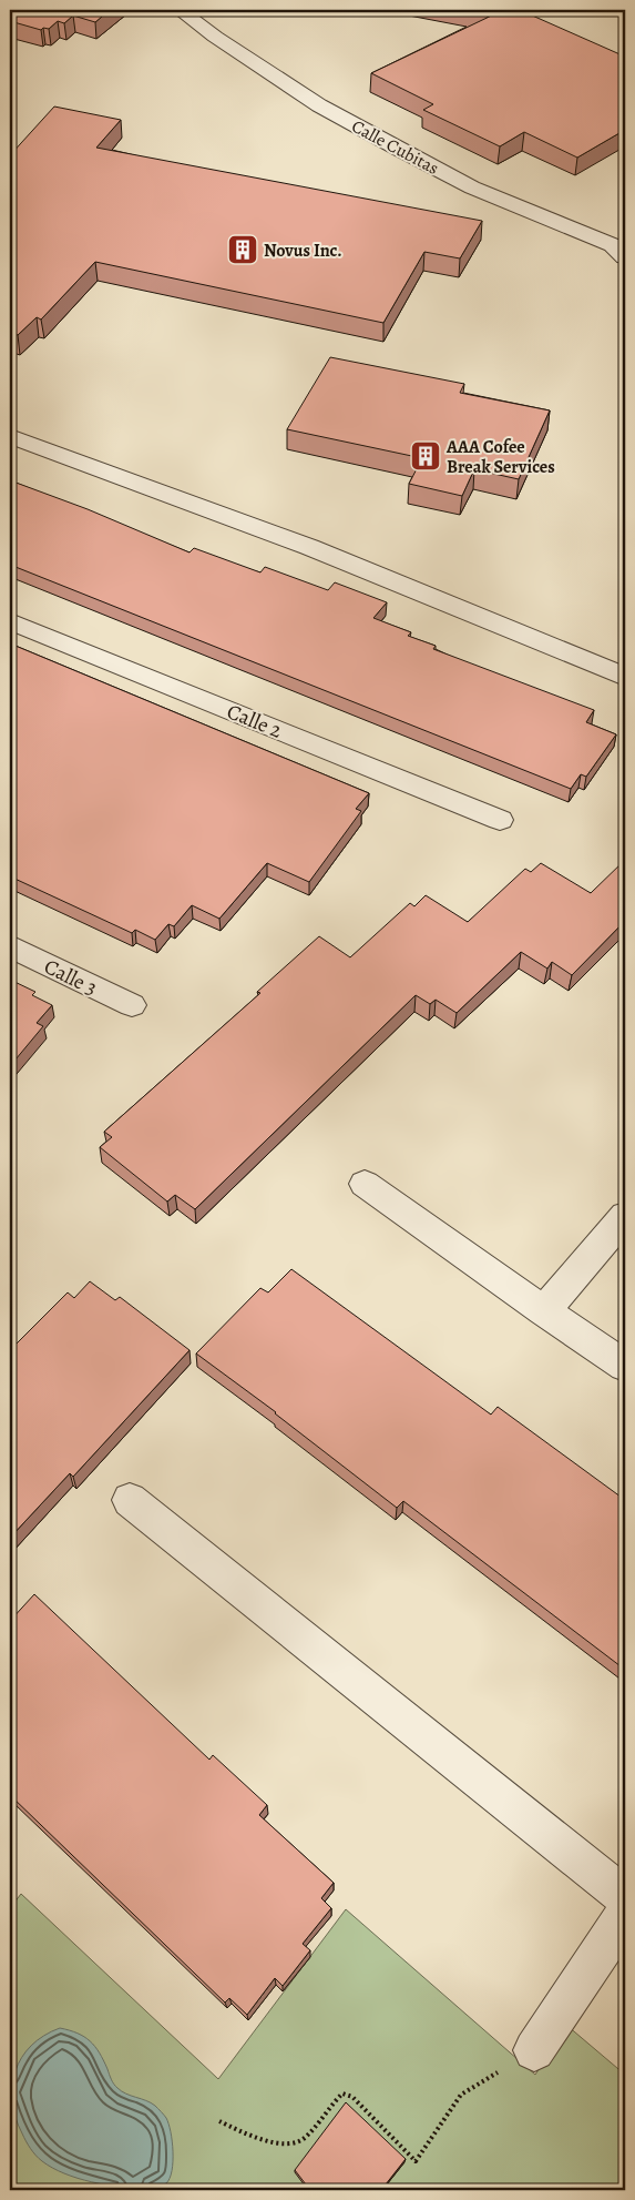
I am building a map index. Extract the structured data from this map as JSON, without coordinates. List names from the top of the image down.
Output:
{
  "streets": {
    "street": ["Calle Cubitas", "Calle 2", "Calle 3"]
  },
  "places": {
    "building": ["Novus Inc.", "AAA Cofee Break Services"]
  }
}
